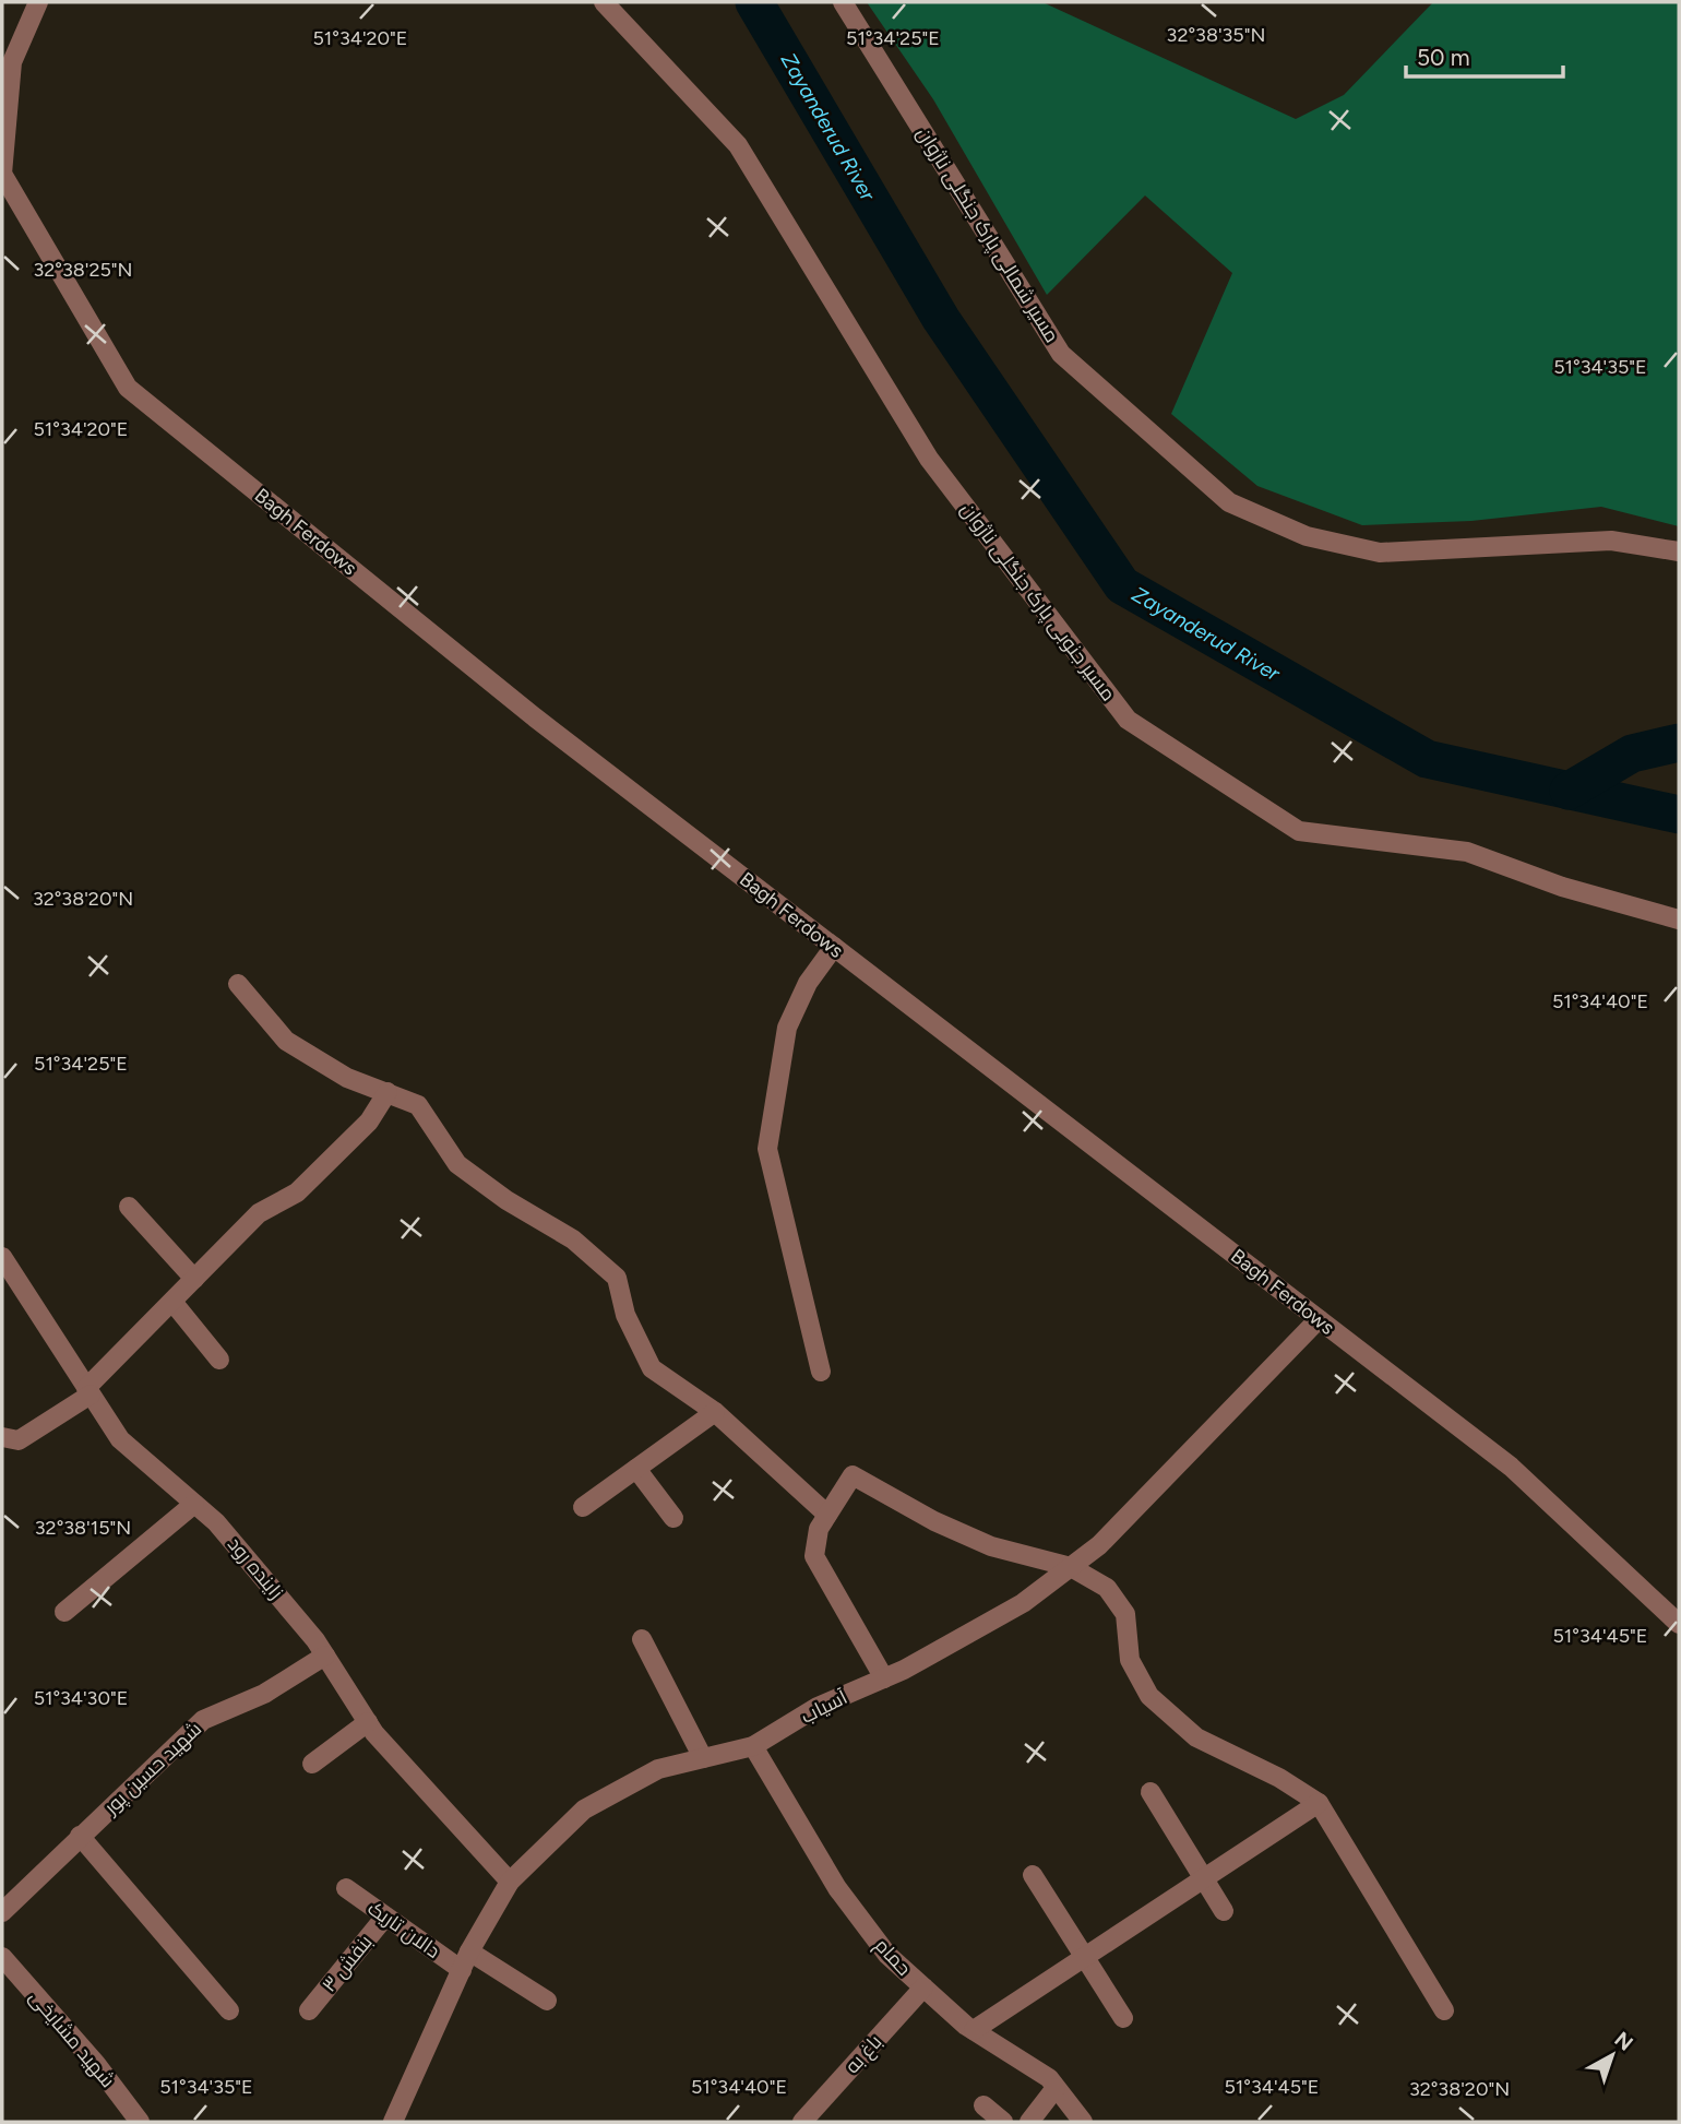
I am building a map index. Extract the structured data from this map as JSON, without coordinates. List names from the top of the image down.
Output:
{
  "streets": {
    "street": [
      "مسیر شمالی پارک جنگلی ناژوان",
      "Bagh Ferdows",
      "مسیر جنوبی پارک جنگلی ناژوان",
      "زاینده رود",
      "آسیاب",
      "شهید حسین پور",
      "دالان تاریک",
      "حمام",
      "بنفش ۳",
      "شهید مشایخی",
      "باغ به"
    ]
  },
  "crossings": [
    ["Bagh Ferdows", "آسیاب"],
    ["زاینده رود", "آسیاب"],
    ["زاینده رود", "شهید حسین پور"],
    ["آسیاب", "دالان تاریک"],
    ["آسیاب", "حمام"],
    ["دالان تاریک", "بنفش ۳"],
    ["حمام", "باغ به"]
  ],
  "water": ["Zayanderud River"],
  "scale_bar": "50 m",
  "north": "top right",
  "coordinates": [
    "32°38'35\"N",
    "51°34'20\"E",
    "51°34'25\"E",
    "32°38'25\"N",
    "51°34'35\"E",
    "32°38'20\"N",
    "51°34'40\"E",
    "32°38'15\"N",
    "51°34'45\"E",
    "51°34'30\"E"
  ]
}
